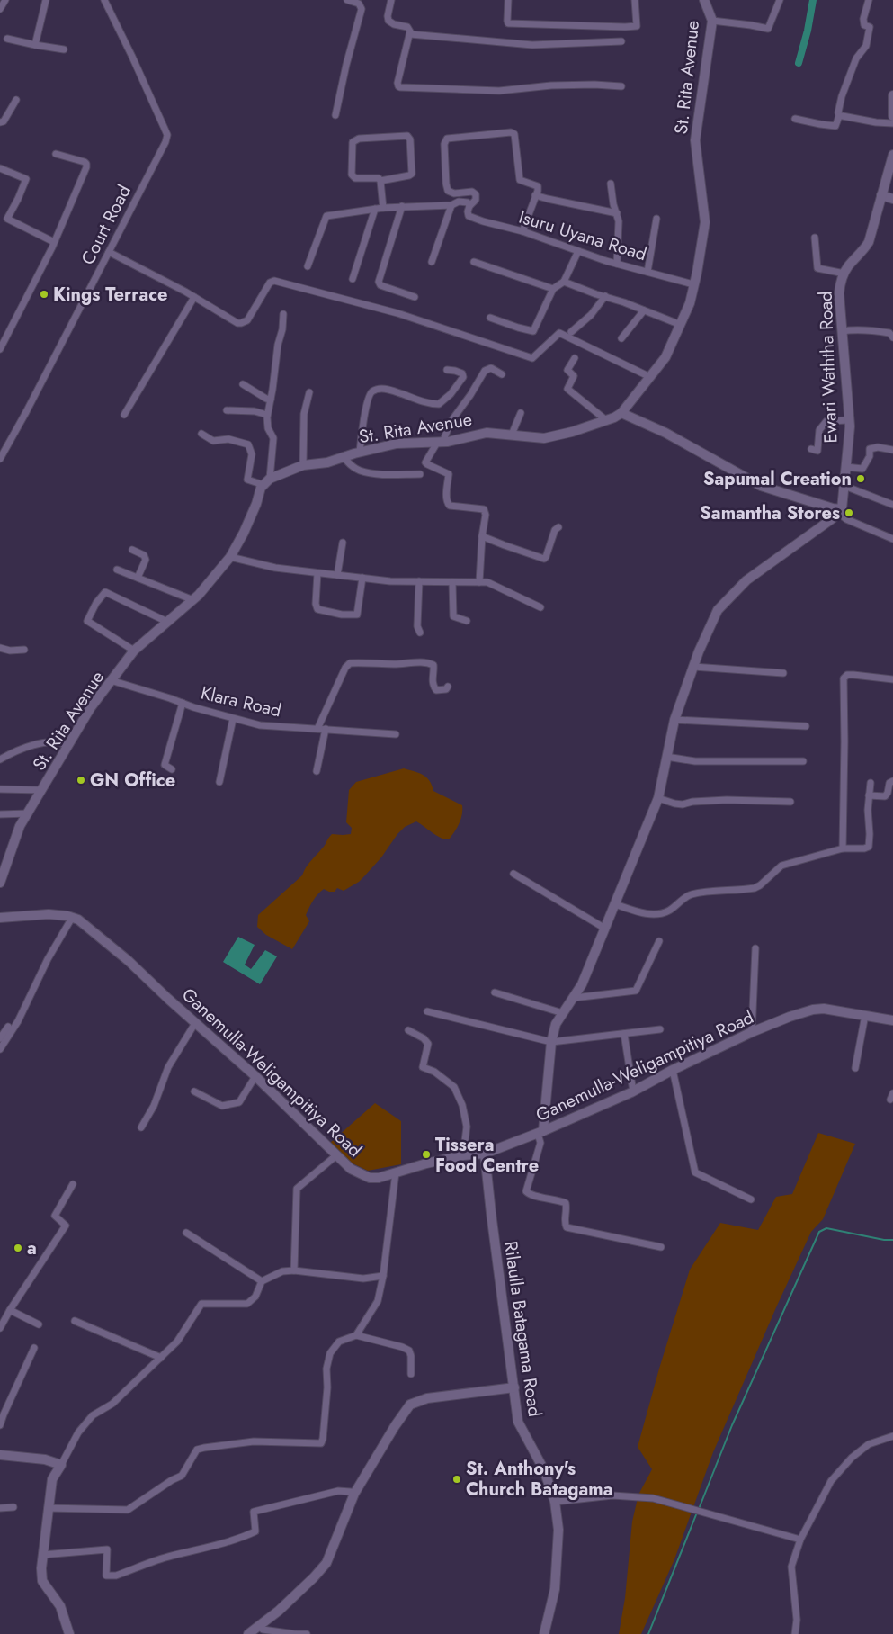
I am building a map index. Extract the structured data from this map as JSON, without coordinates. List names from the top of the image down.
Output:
{
  "streets": {
    "street": [
      "St. Rita Avenue",
      "Court Road",
      "Isuru Uyana Road",
      "Ewari Waththa Road",
      "Klara Road",
      "Ganemulla-Weligampitiya Road",
      "Rilaulla Batagama Road"
    ]
  },
  "crossings": [
    ["St. Rita Avenue", "Isuru Uyana Road"],
    ["St. Rita Avenue", "Klara Road"],
    ["Ganemulla-Weligampitiya Road", "Rilaulla Batagama Road"]
  ],
  "places": [
    "Kings Terrace",
    "Sapumal Creation",
    "Samantha Stores",
    "GN Office",
    "Tissera Food Centre",
    "a",
    "St. Anthony's Church Batagama"
  ]
}
